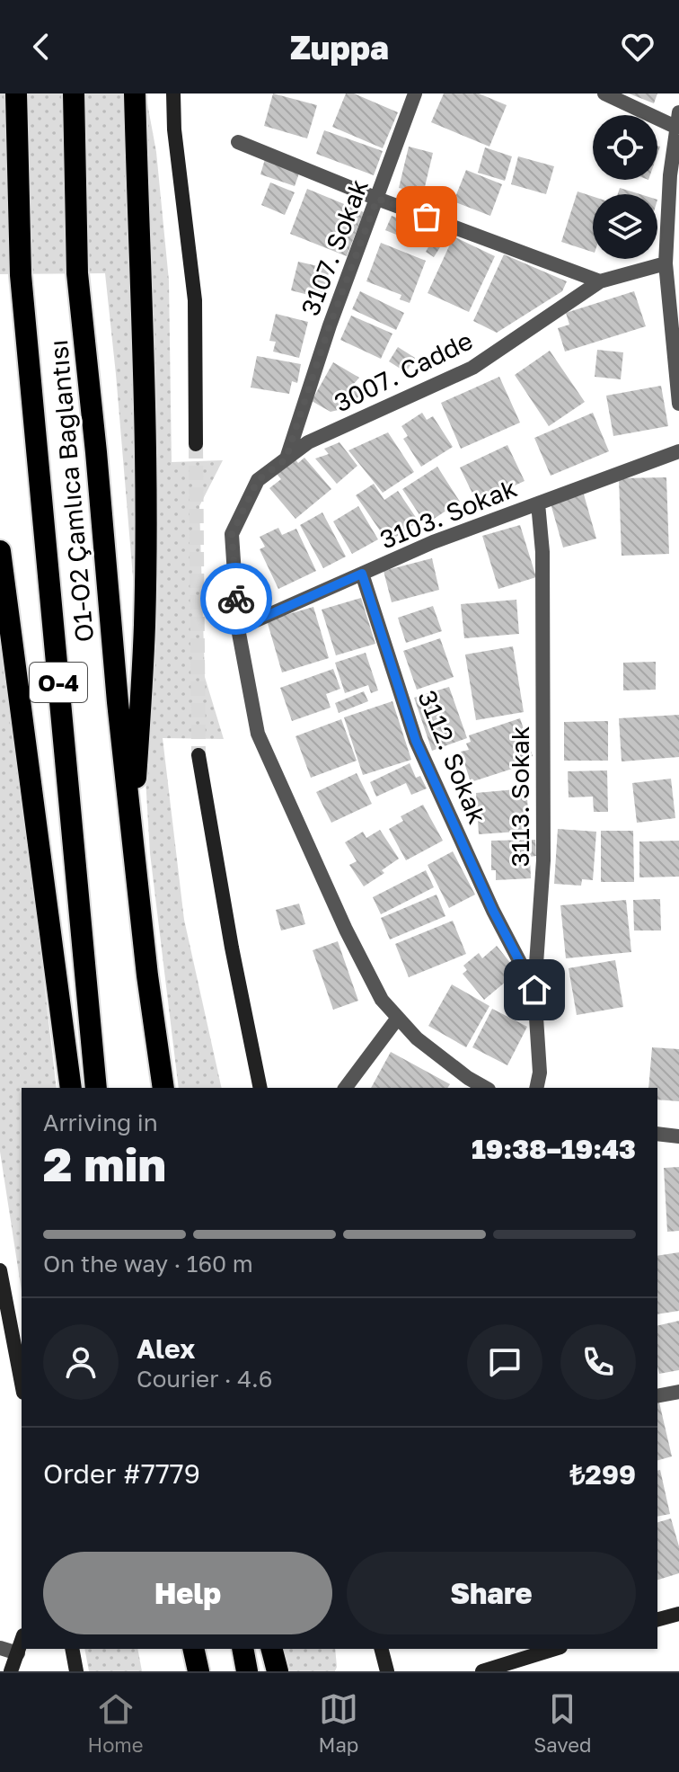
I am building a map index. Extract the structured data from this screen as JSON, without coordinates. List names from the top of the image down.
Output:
{
  "streets": {
    "highway": ["O1-O2 Çamlıca Bağlantısı", "O-4"],
    "street": [
      "3107. Sokak",
      "3007. Cadde",
      "3103. Sokak",
      "3112. Sokak",
      "3113. Sokak"
    ]
  },
  "crossings": [
    ["3107. Sokak", "3007. Cadde"],
    ["3007. Cadde", "3103. Sokak"],
    ["3103. Sokak", "3112. Sokak"],
    ["3103. Sokak", "3113. Sokak"],
    ["3112. Sokak", "3113. Sokak"]
  ],
  "page": {
    "header": "Zuppa",
    "heading": ["2 min", "Arriving in", "19:38–19:43"],
    "panel": [
      "Alex",
      "Courier · 4.6",
      "Order #7779",
      "₺299"
    ],
    "bar": "On the way · 160 m",
    "buttons": ["Help", "Share"],
    "tabs": ["Home", "Map", "Saved"]
  }
}
